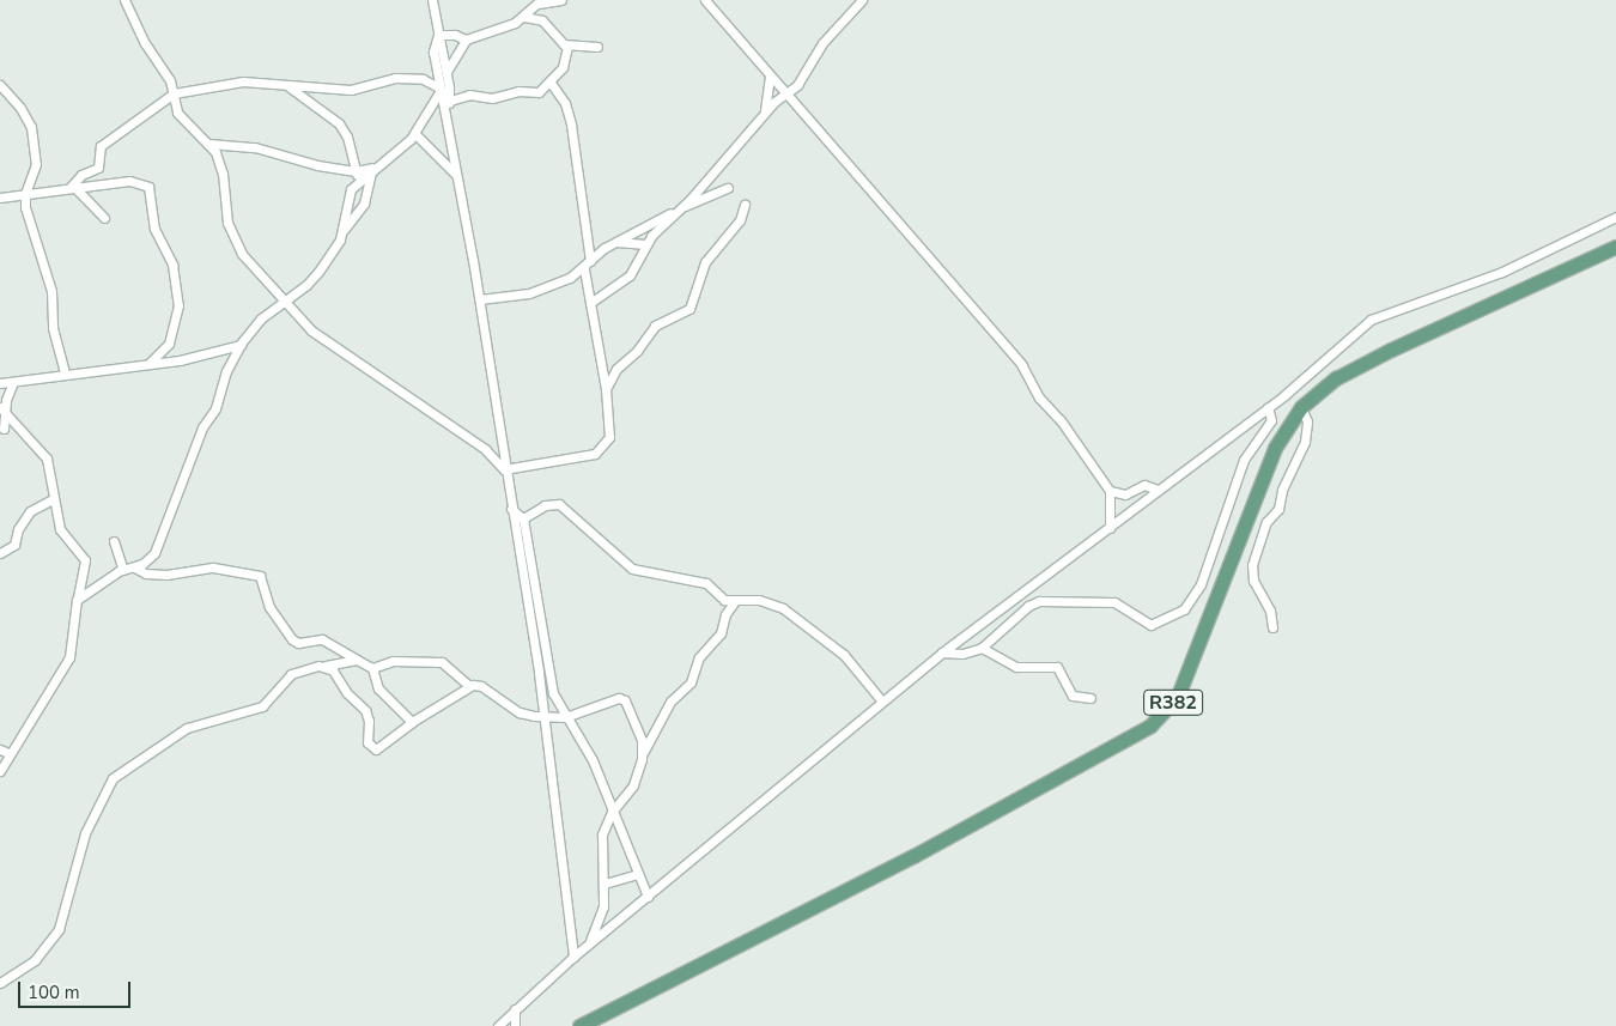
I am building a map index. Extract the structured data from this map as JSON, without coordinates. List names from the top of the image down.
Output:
{
  "streets": {
    "main road": ["R382"]
  },
  "scale_bar": "100 m"
}
